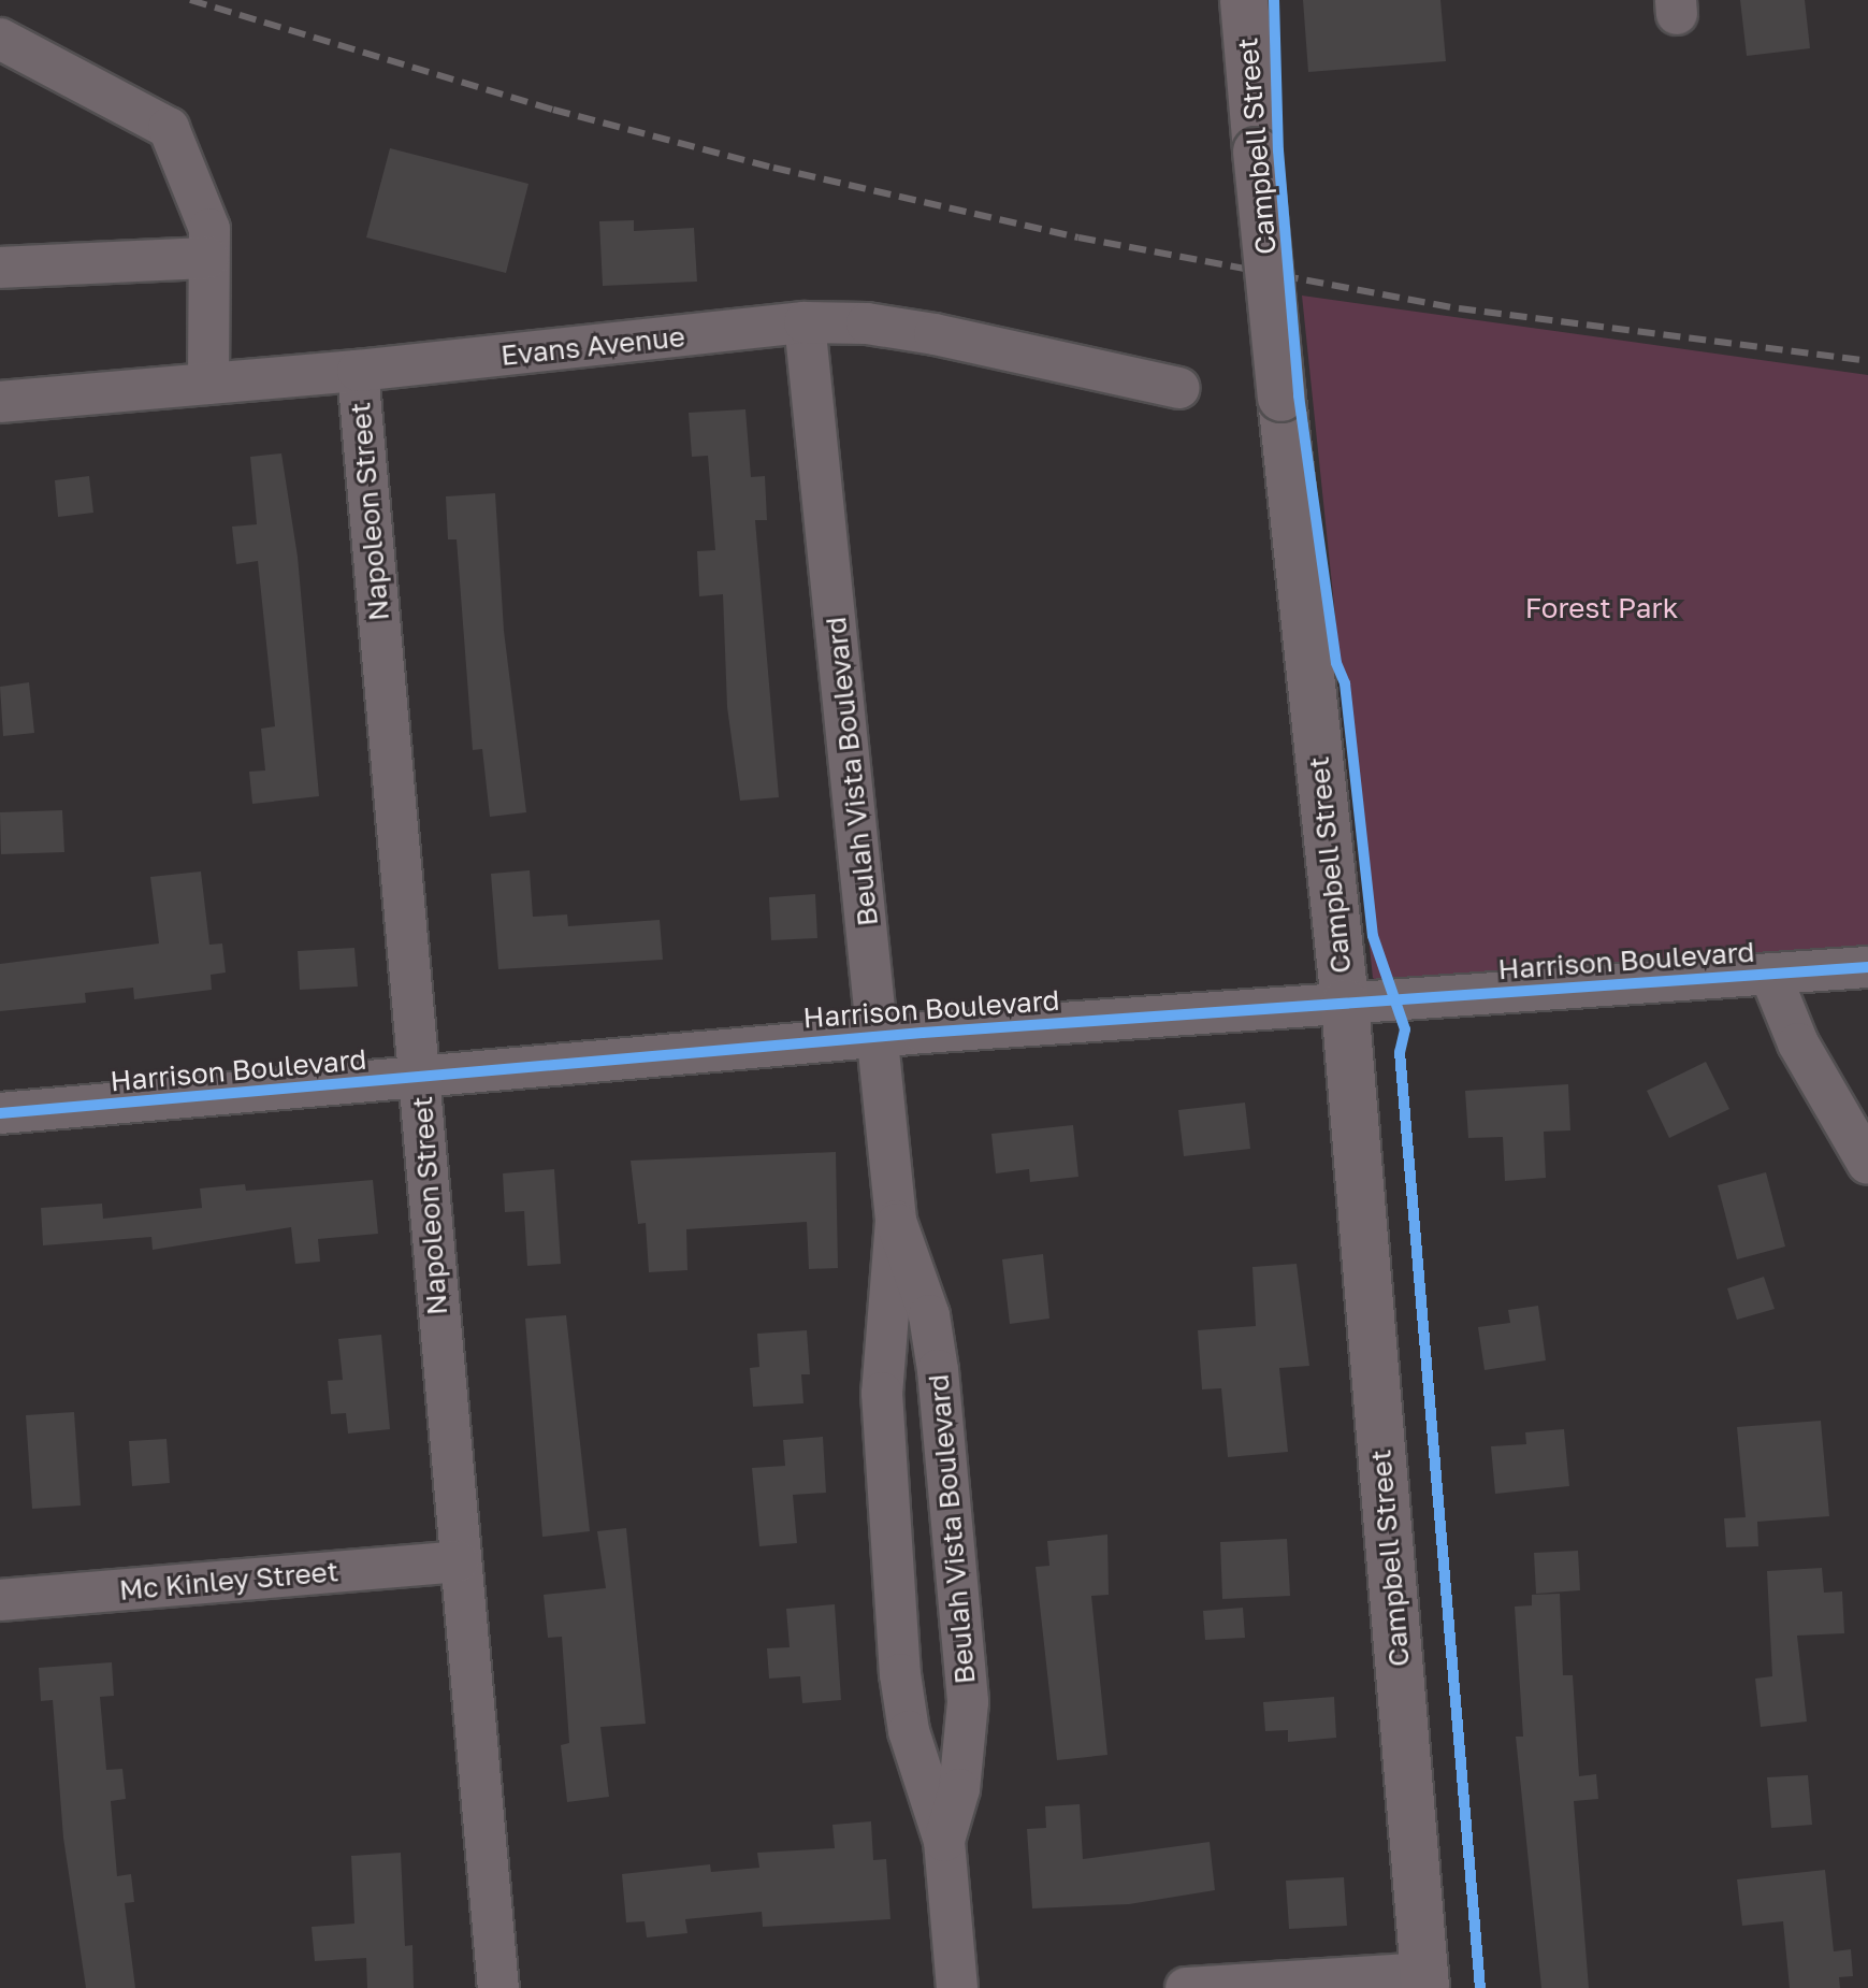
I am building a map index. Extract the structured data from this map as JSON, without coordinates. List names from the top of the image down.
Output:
{
  "streets": {
    "main road": ["Campbell Street"],
    "street": [
      "Evans Avenue",
      "Napoleon Street",
      "Beulah Vista Boulevard",
      "Harrison Boulevard",
      "Mc Kinley Street"
    ]
  },
  "crossings": [
    ["Campbell Street", "Harrison Boulevard"],
    ["Evans Avenue", "Napoleon Street"],
    ["Evans Avenue", "Beulah Vista Boulevard"],
    ["Napoleon Street", "Harrison Boulevard"],
    ["Napoleon Street", "Mc Kinley Street"],
    ["Beulah Vista Boulevard", "Harrison Boulevard"]
  ],
  "parks": ["Forest Park"]
}
